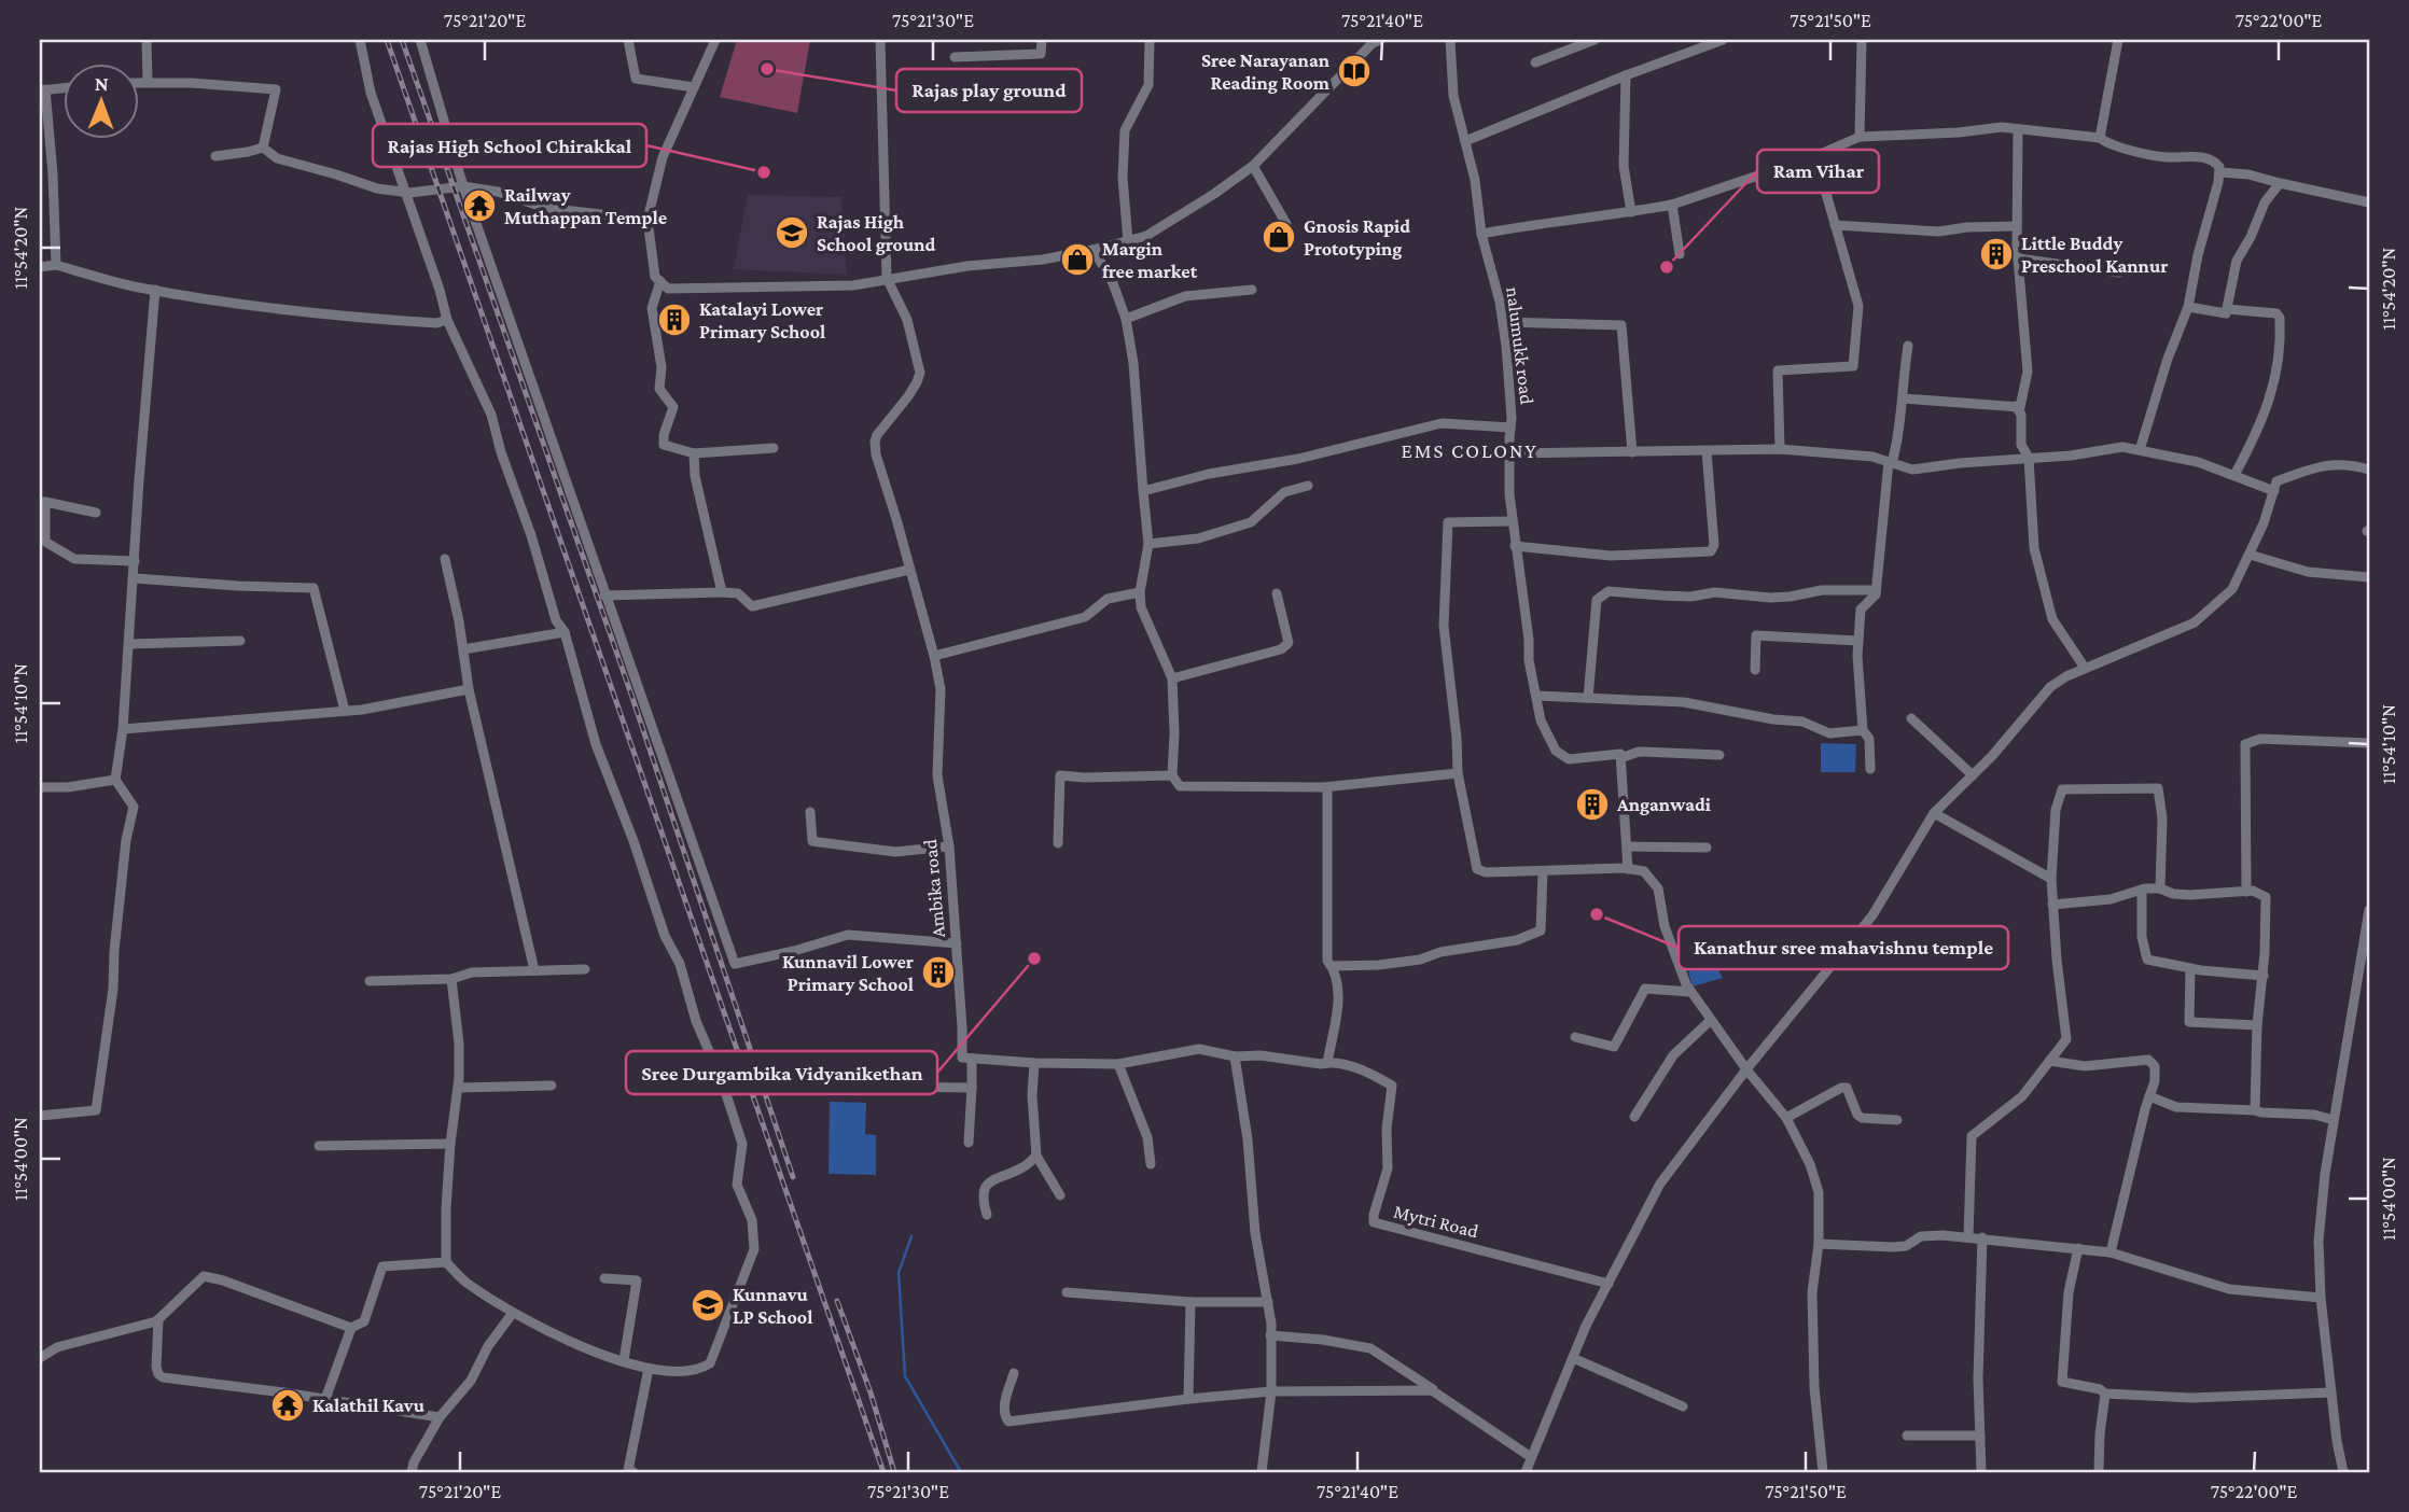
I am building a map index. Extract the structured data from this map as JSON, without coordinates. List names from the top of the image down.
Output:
{
  "streets": {
    "street": ["nalumukk road", "Ambika road", "Mytri Road"]
  },
  "districts": ["EMS COLONY"],
  "places": {
    "other": [
      "Rajas play ground",
      "Rajas High School Chirakkal",
      "Ram Vihar",
      "Kanathur sree mahavishnu temple",
      "Sree Durgambika Vidyanikethan"
    ],
    "library": ["Sree Narayanan Reading Room"],
    "temple": ["Railway Muthappan Temple", "Kalathil Kavu"],
    "school or university": ["Rajas High School ground", "Kunnavu LP School"],
    "shop": ["Gnosis Rapid Prototyping", "Margin free market"],
    "building": [
      "Little Buddy Preschool Kannur",
      "Katalayi Lower Primary School",
      "Anganwadi",
      "Kunnavil Lower Primary School"
    ]
  },
  "north": "top",
  "coordinates": [
    "75°21'20\"E",
    "75°21'30\"E",
    "75°21'40\"E",
    "75°21'50\"E",
    "75°22'00\"E",
    "11°54'20\"N",
    "11°54'10\"N",
    "11°54'00\"N"
  ]
}
